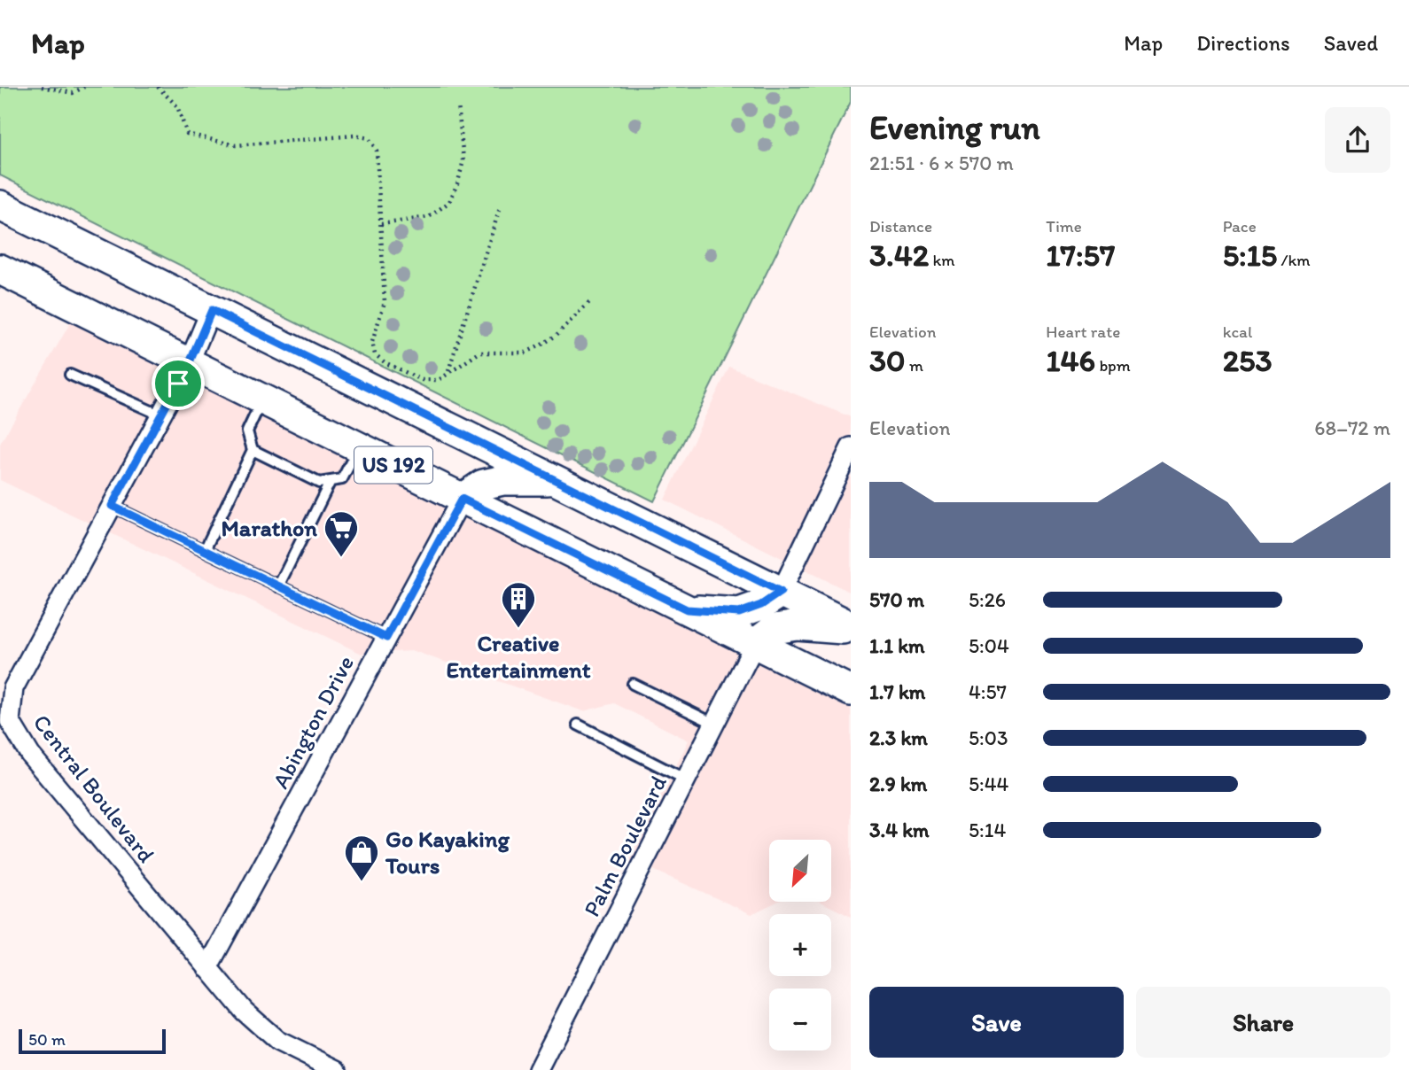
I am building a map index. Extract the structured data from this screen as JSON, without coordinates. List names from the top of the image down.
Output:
{
  "streets": {
    "main road": ["US 192"],
    "street": ["Abington Drive", "Central Boulevard", "Palm Boulevard"]
  },
  "crossings": [
    ["US 192", "Abington Drive"],
    ["US 192", "Central Boulevard"],
    ["US 192", "Palm Boulevard"],
    ["Abington Drive", "Central Boulevard"]
  ],
  "places": {
    "supermarket": ["Marathon"],
    "building": ["Creative Entertainment"],
    "shop": ["Go Kayaking Tours"]
  },
  "scale_bar": "50 m",
  "north": "bottom left",
  "page": {
    "header": "Map",
    "nav": ["Map", "Directions", "Saved"],
    "heading": ["Evening run", "21:51 · 6 × 570 m"],
    "stats": [
      ["Distance", "3.42 km"],
      ["Time", "17:57"],
      ["Pace", "5:15 /km"],
      ["Elevation", "30 m"],
      ["Heart rate", "146 bpm"],
      ["kcal", "253"]
    ],
    "chart": ["Elevation", "68–72 m"],
    "list": [
      {
        "name": "570 m",
        "note": "5:26"
      },
      {
        "name": "1.1 km",
        "note": "5:04"
      },
      {
        "name": "1.7 km",
        "note": "4:57"
      },
      {
        "name": "2.3 km",
        "note": "5:03"
      },
      {
        "name": "2.9 km",
        "note": "5:44"
      },
      {
        "name": "3.4 km",
        "note": "5:14"
      }
    ],
    "map_buttons": ["+", "−"],
    "buttons": ["Save", "Share"],
    "scale": "50 m"
  }
}
